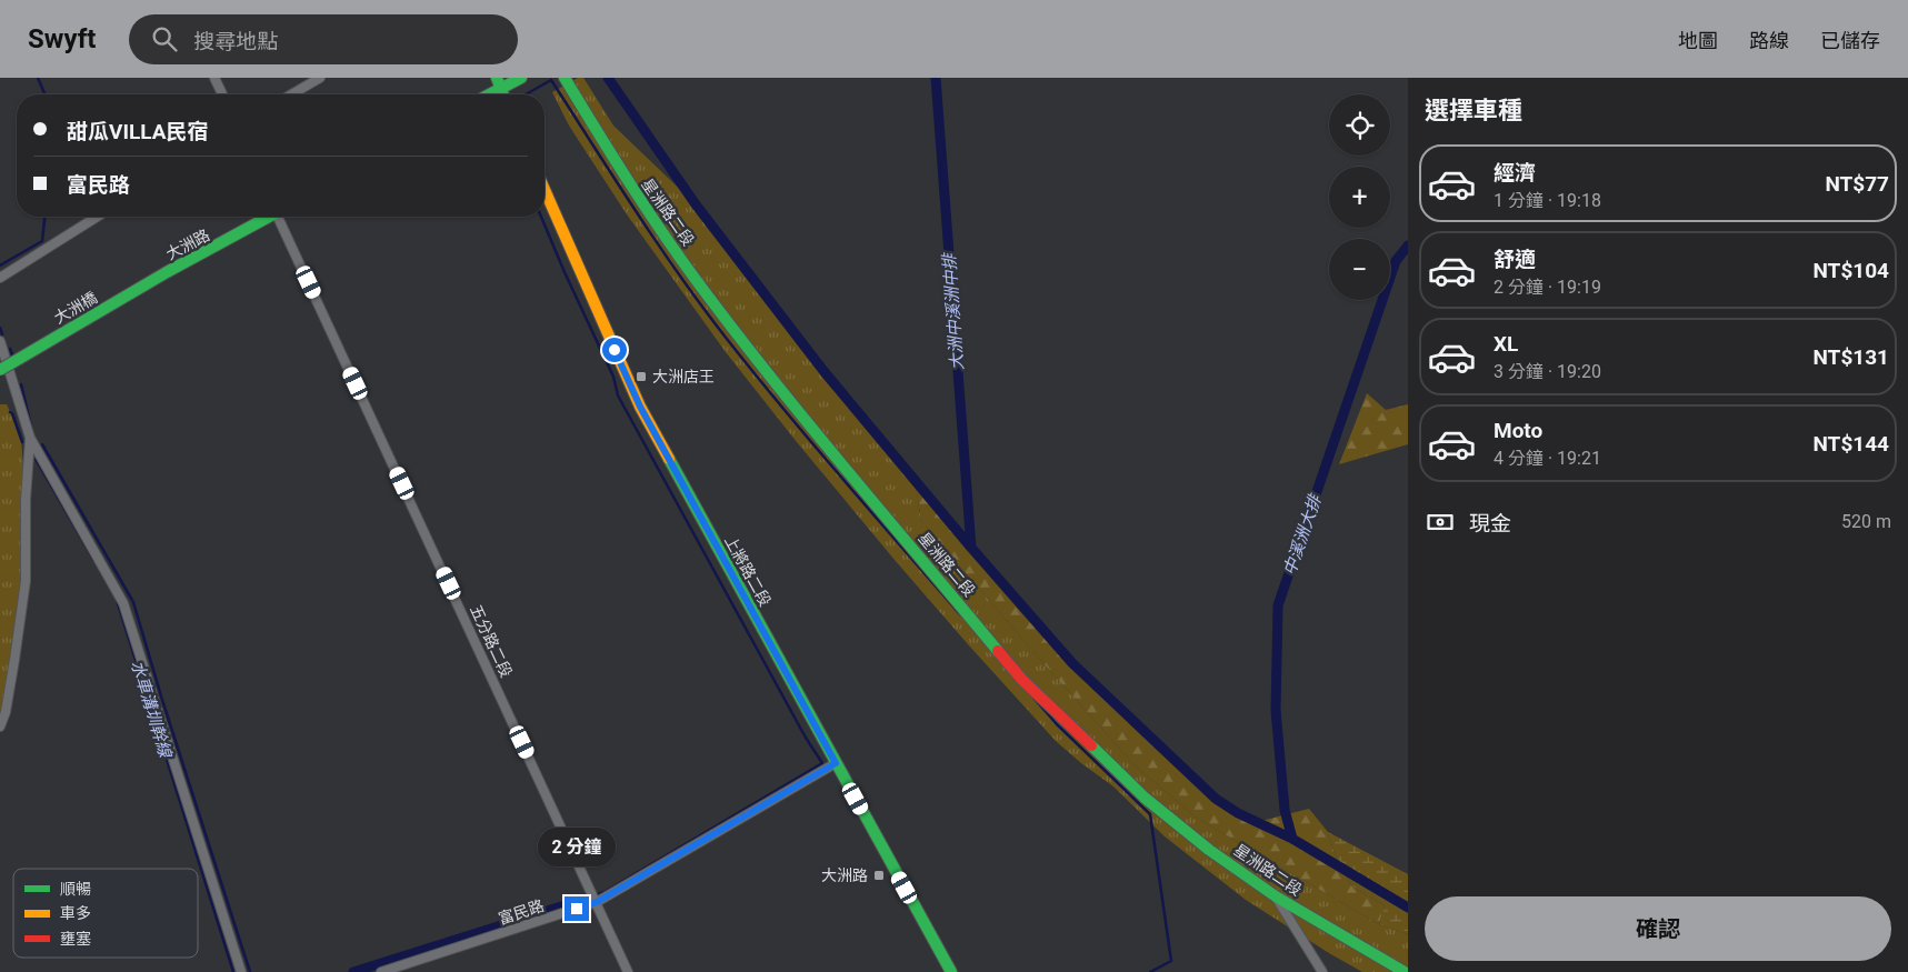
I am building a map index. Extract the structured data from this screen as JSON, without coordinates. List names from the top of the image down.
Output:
{
  "streets": {
    "street": [
      "星洲路二段",
      "大洲路",
      "大洲橋",
      "上將路二段",
      "五分路二段",
      "富民路"
    ]
  },
  "crossings": [
    ["大洲路", "大洲橋"],
    ["上將路二段", "富民路"],
    ["五分路二段", "富民路"]
  ],
  "water": ["大洲中溪洲中排", "中溪洲大排", "水車溝圳幹線"],
  "places": {
    "transit": ["大洲店王", "大洲路"]
  },
  "legend": ["順暢", "車多", "壅塞"],
  "page": {
    "header": "Swyft",
    "search": "搜尋地點",
    "nav": ["地圖", "路線", "已儲存"],
    "heading": "選擇車種",
    "map_buttons": ["+", "−"],
    "banner": ["甜瓜VILLA民宿", "富民路"],
    "list": [
      {
        "name": "經濟",
        "note": "1 分鐘 · 19:18",
        "value": "NT$77"
      },
      {
        "name": "舒適",
        "note": "2 分鐘 · 19:19",
        "value": "NT$104"
      },
      {
        "name": "XL",
        "note": "3 分鐘 · 19:20",
        "value": "NT$131"
      },
      {
        "name": "Moto",
        "note": "4 分鐘 · 19:21",
        "value": "NT$144"
      }
    ],
    "pay": ["現金", "520 m"],
    "bubble": "2 分鐘",
    "buttons": "確認"
  }
}
